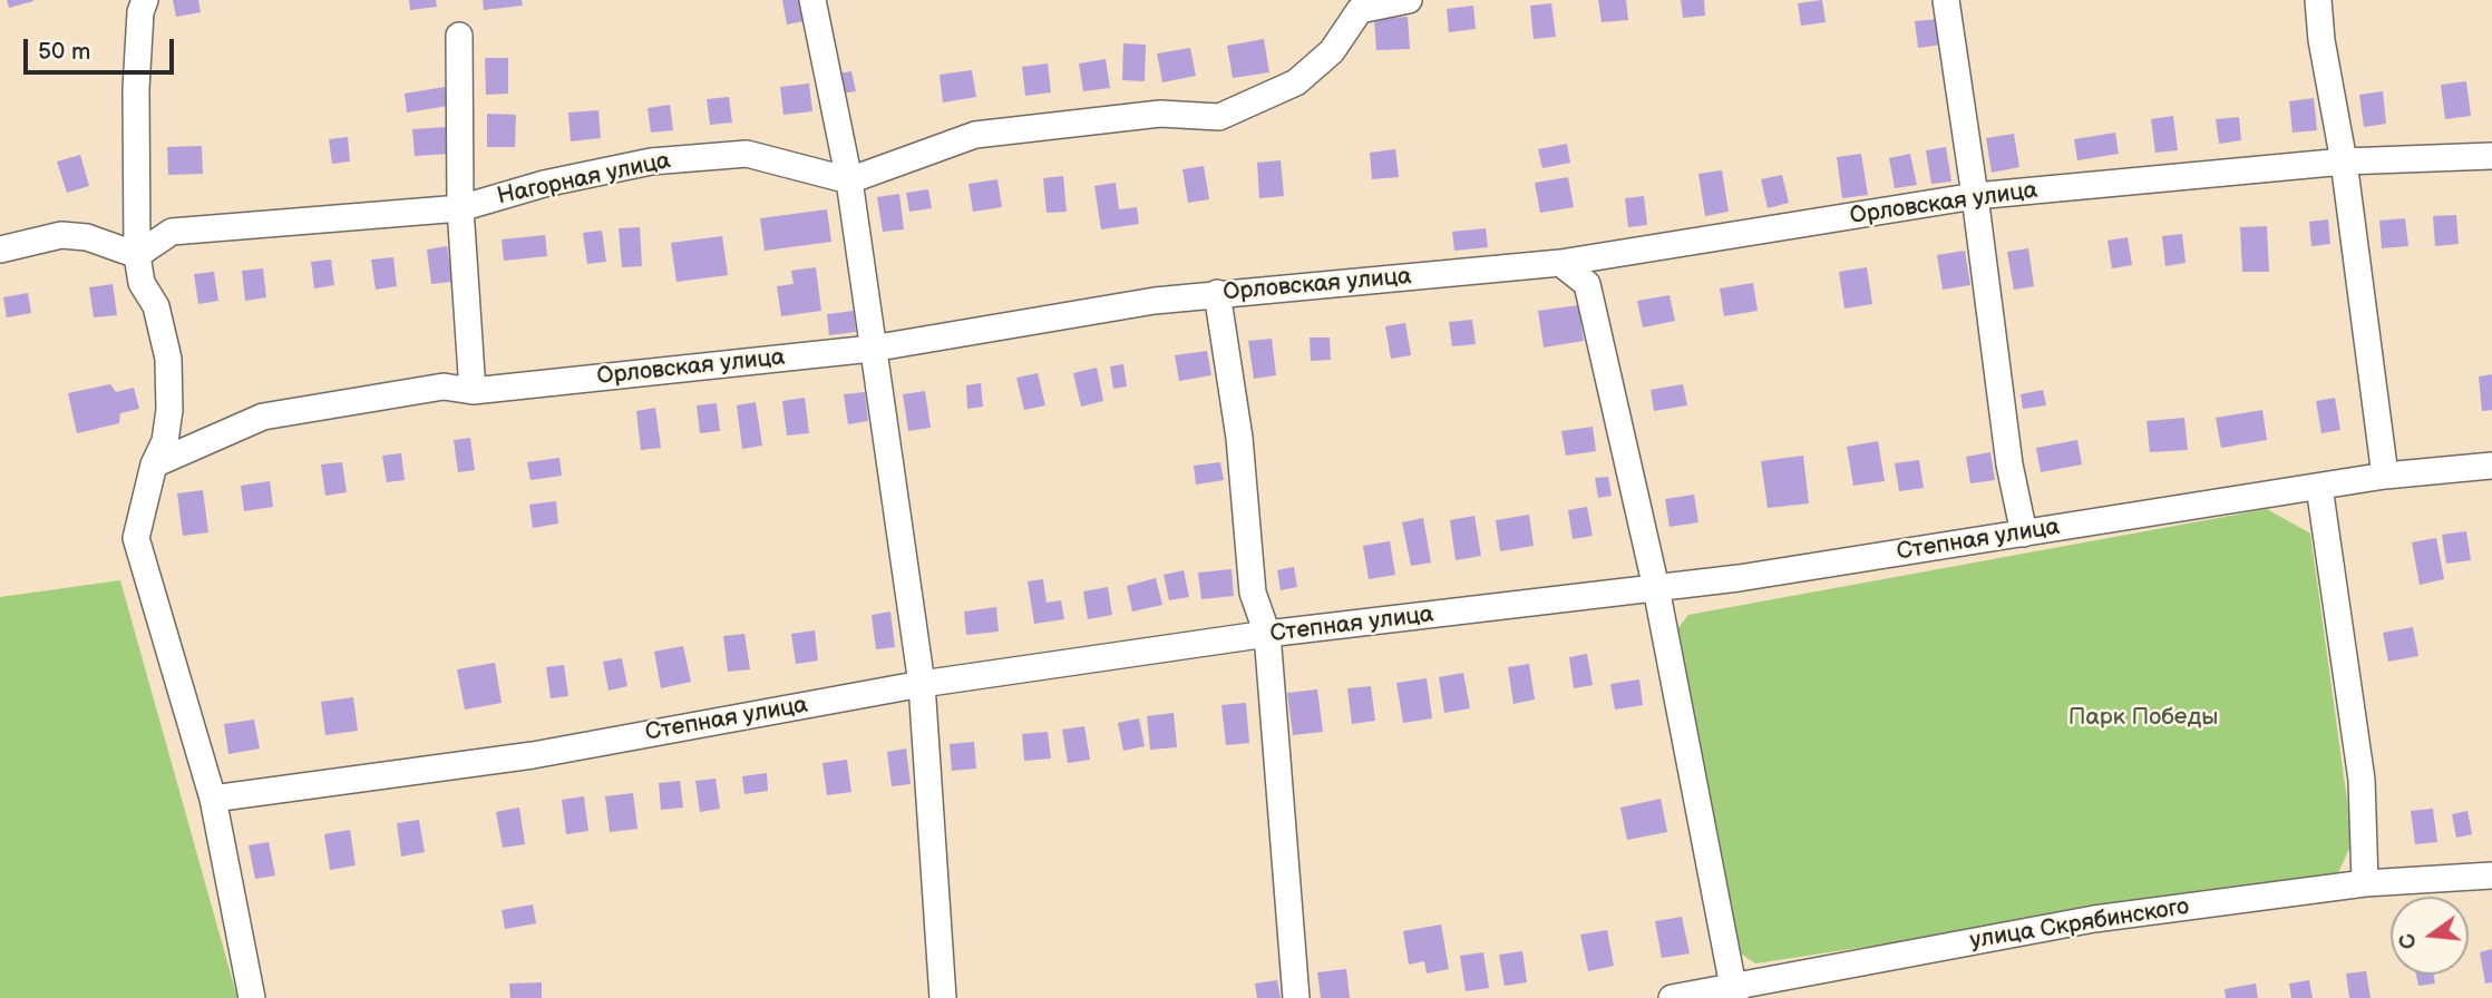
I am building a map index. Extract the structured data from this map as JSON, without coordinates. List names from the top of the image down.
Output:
{
  "streets": {
    "street": [
      "Нагорная улица",
      "Орловская улица",
      "Степная улица",
      "улица Скрябинского"
    ]
  },
  "parks": ["Парк Победы"],
  "scale_bar": "50 m",
  "north": "left"
}
